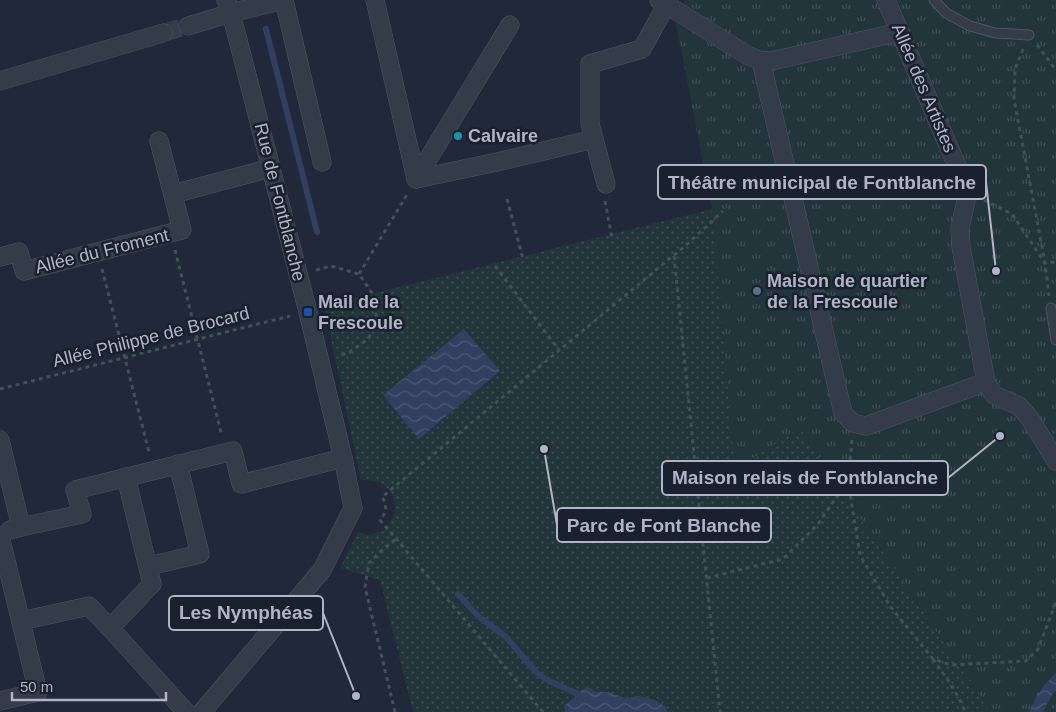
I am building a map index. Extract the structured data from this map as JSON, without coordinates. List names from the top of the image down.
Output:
{
  "streets": {
    "street": ["Allée des Artistes", "Rue de Fontblanche", "Allée du Froment"],
    "path": ["Allée Philippe de Brocard"]
  },
  "crossings": [
    ["Rue de Fontblanche", "Allée Philippe de Brocard"]
  ],
  "places": {
    "other": [
      "Calvaire",
      "Théâtre municipal de Fontblanche",
      "Maison de quartier de la Frescoule",
      "Maison relais de Fontblanche",
      "Parc de Font Blanche",
      "Les Nymphéas"
    ],
    "transit": ["Mail de la Frescoule"]
  },
  "scale_bar": "50 m"
}
